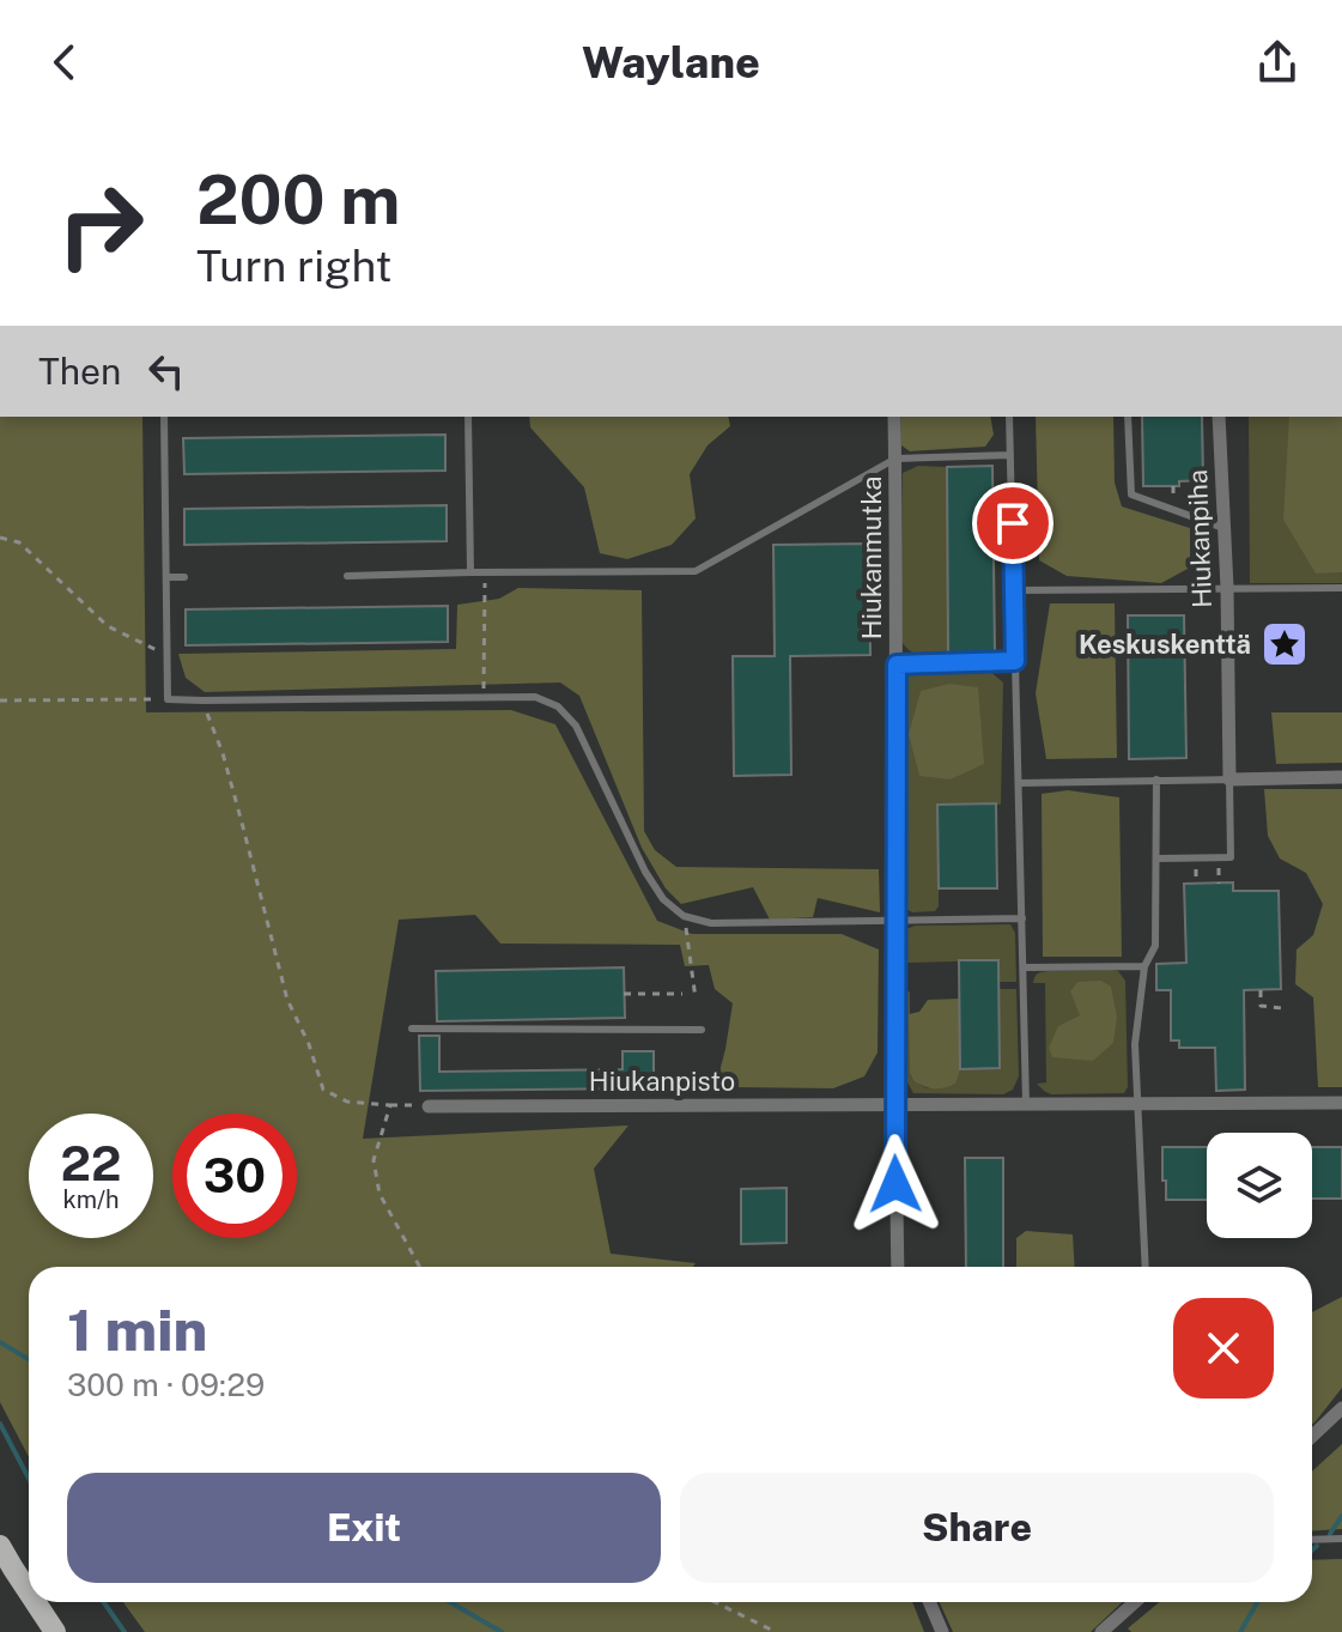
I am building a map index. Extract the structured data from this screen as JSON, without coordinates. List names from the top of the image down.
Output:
{
  "streets": {
    "street": ["Hiukanpiha", "Hiukanmutka", "Hiukanpisto"]
  },
  "crossings": [
    ["Hiukanmutka", "Hiukanpisto"]
  ],
  "places": {
    "place": ["Keskuskenttä"]
  },
  "page": {
    "header": "Waylane",
    "turn": ["200 m", "Turn right"],
    "then": "Then",
    "speed": "22 km/h",
    "limit": "30",
    "heading": ["1 min", "300 m · 09:29"],
    "buttons": ["Exit", "Share"]
  }
}
